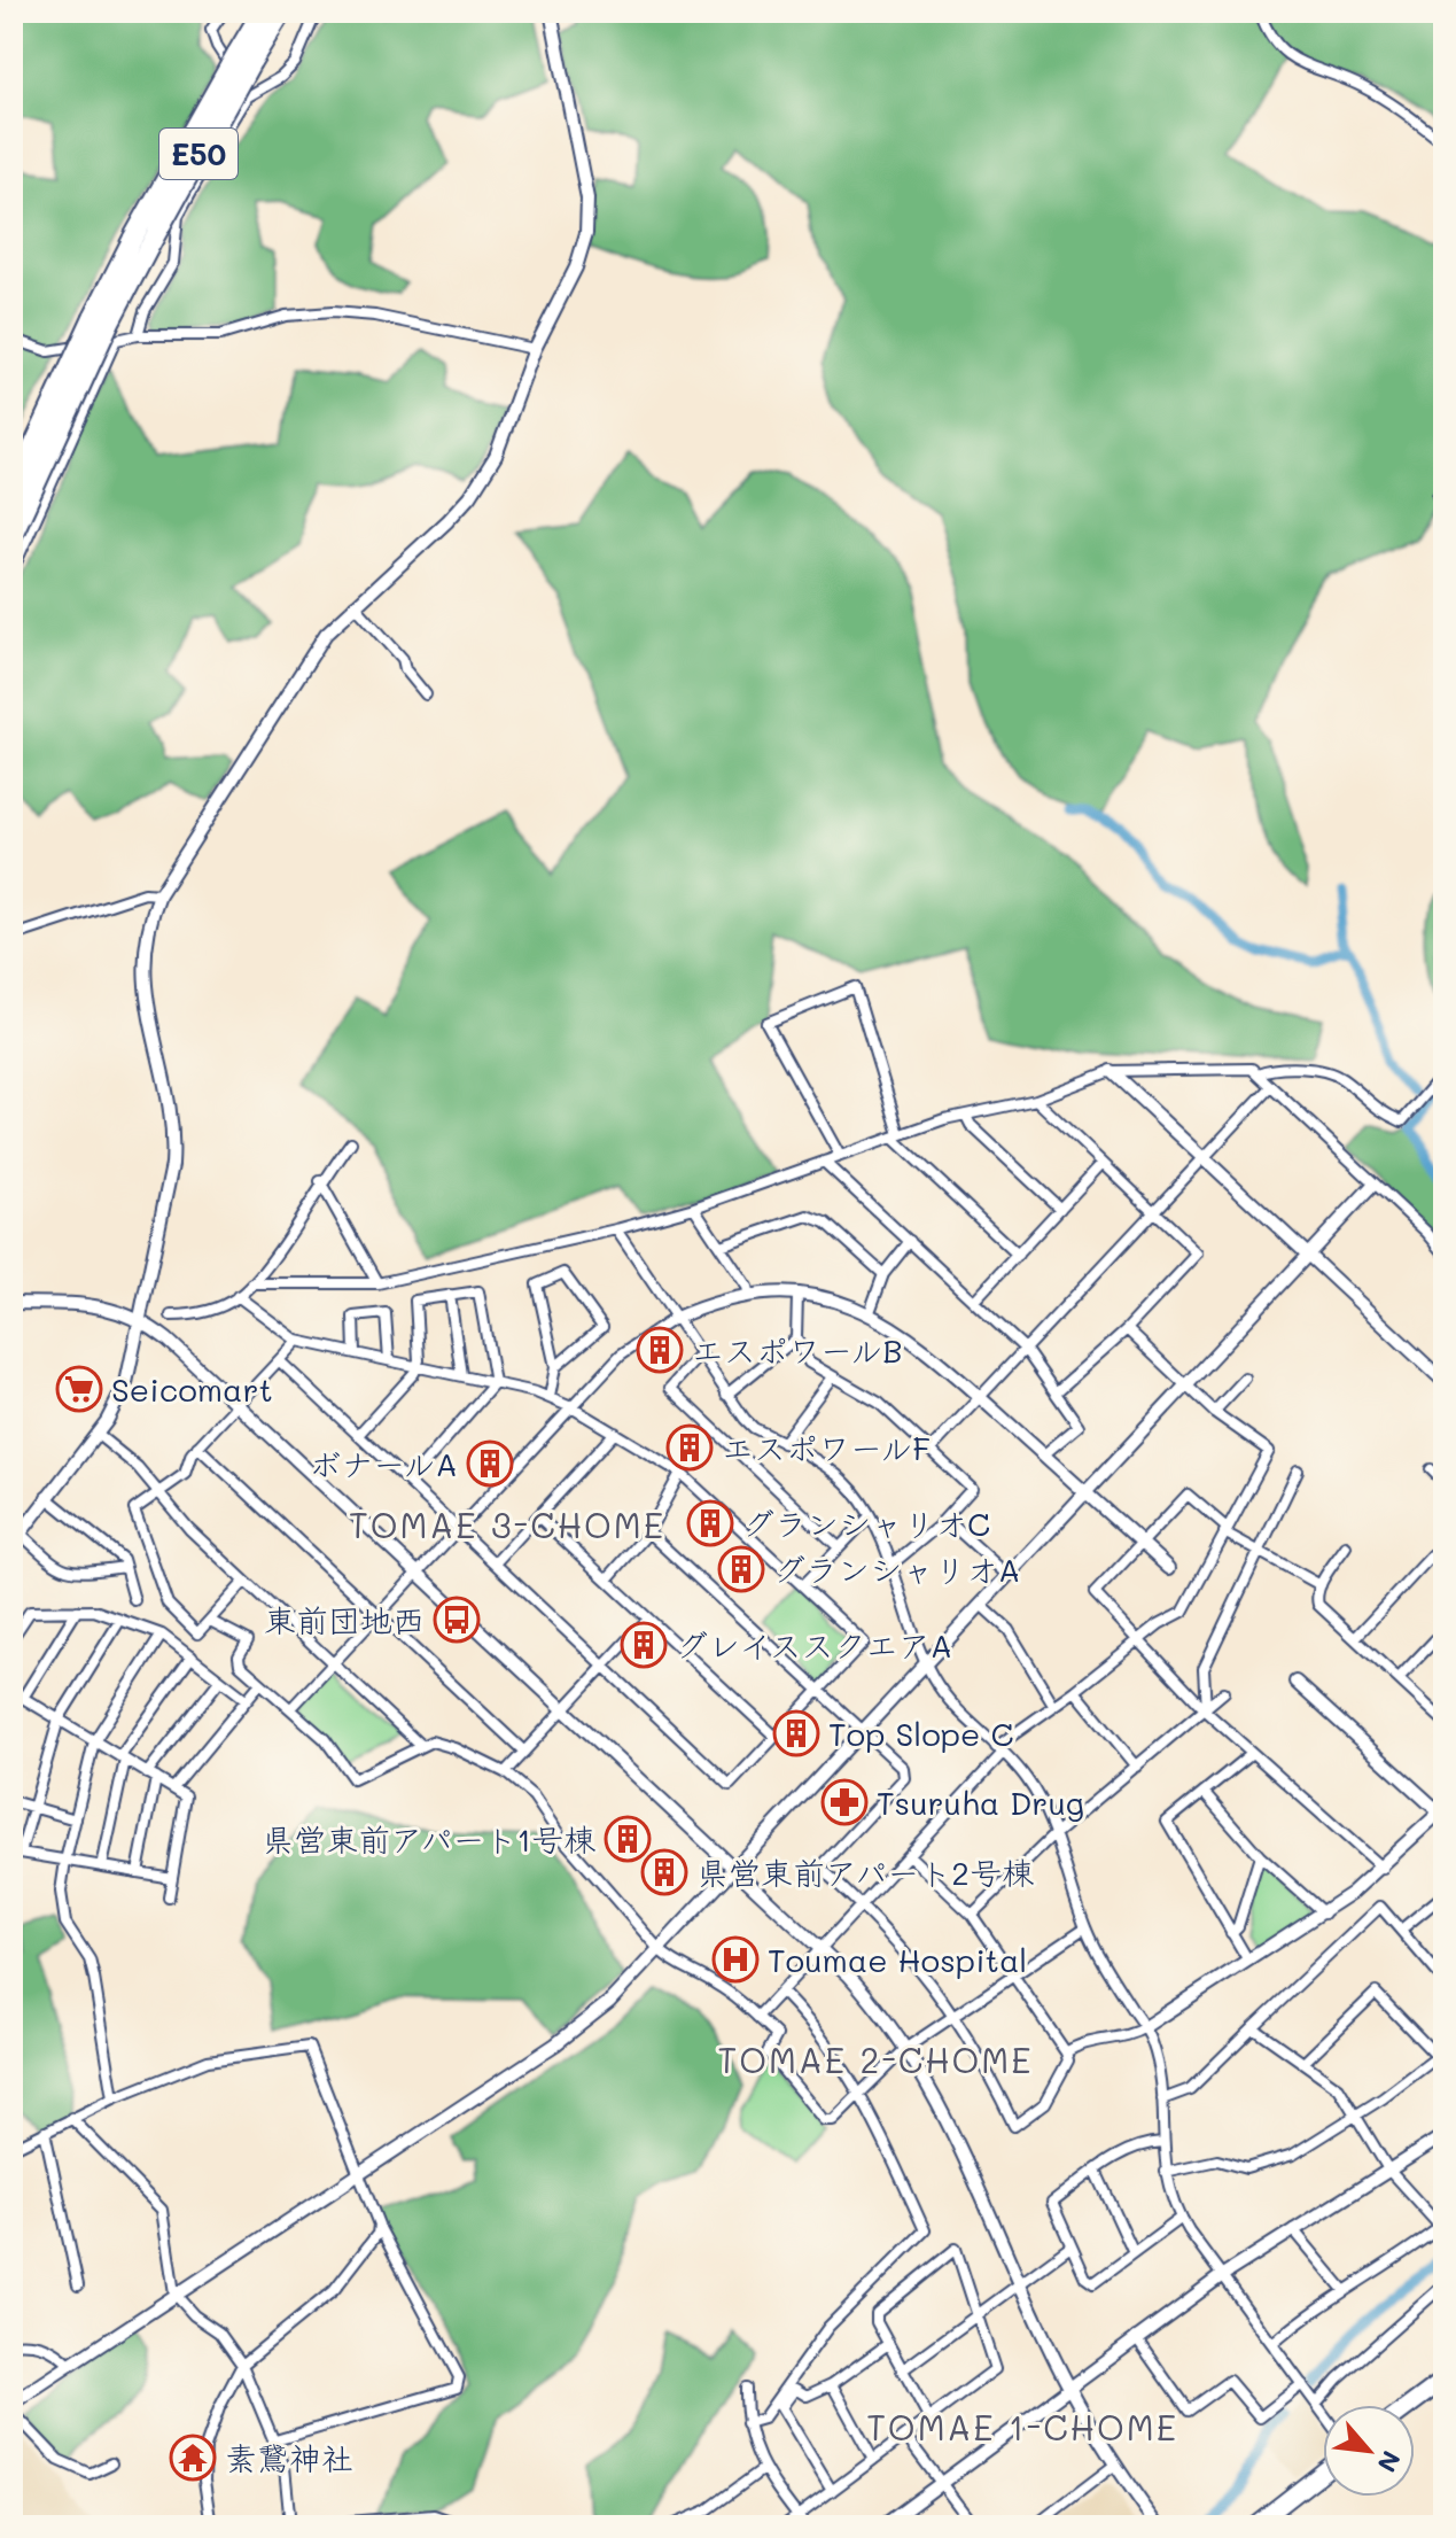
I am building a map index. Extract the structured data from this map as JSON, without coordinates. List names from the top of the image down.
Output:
{
  "streets": {
    "highway": ["E50"]
  },
  "districts": ["TOMAE 3-CHOME", "TOMAE 2-CHOME", "TOMAE 1-CHOME"],
  "places": {
    "building": [
      "エスポワールB",
      "エスポワールF",
      "ボナールA",
      "グランシャリオC",
      "グランシャリオA",
      "グレイススクエアA",
      "Top Slope C",
      "県営東前アパート1号棟",
      "県営東前アパート2号棟"
    ],
    "supermarket": ["Seicomart"],
    "bus stop": ["東前団地西"],
    "pharmacy": ["Tsuruha Drug"],
    "hospital": ["Toumae Hospital"],
    "temple": ["素鵞神社"]
  },
  "north": "bottom right"
}
